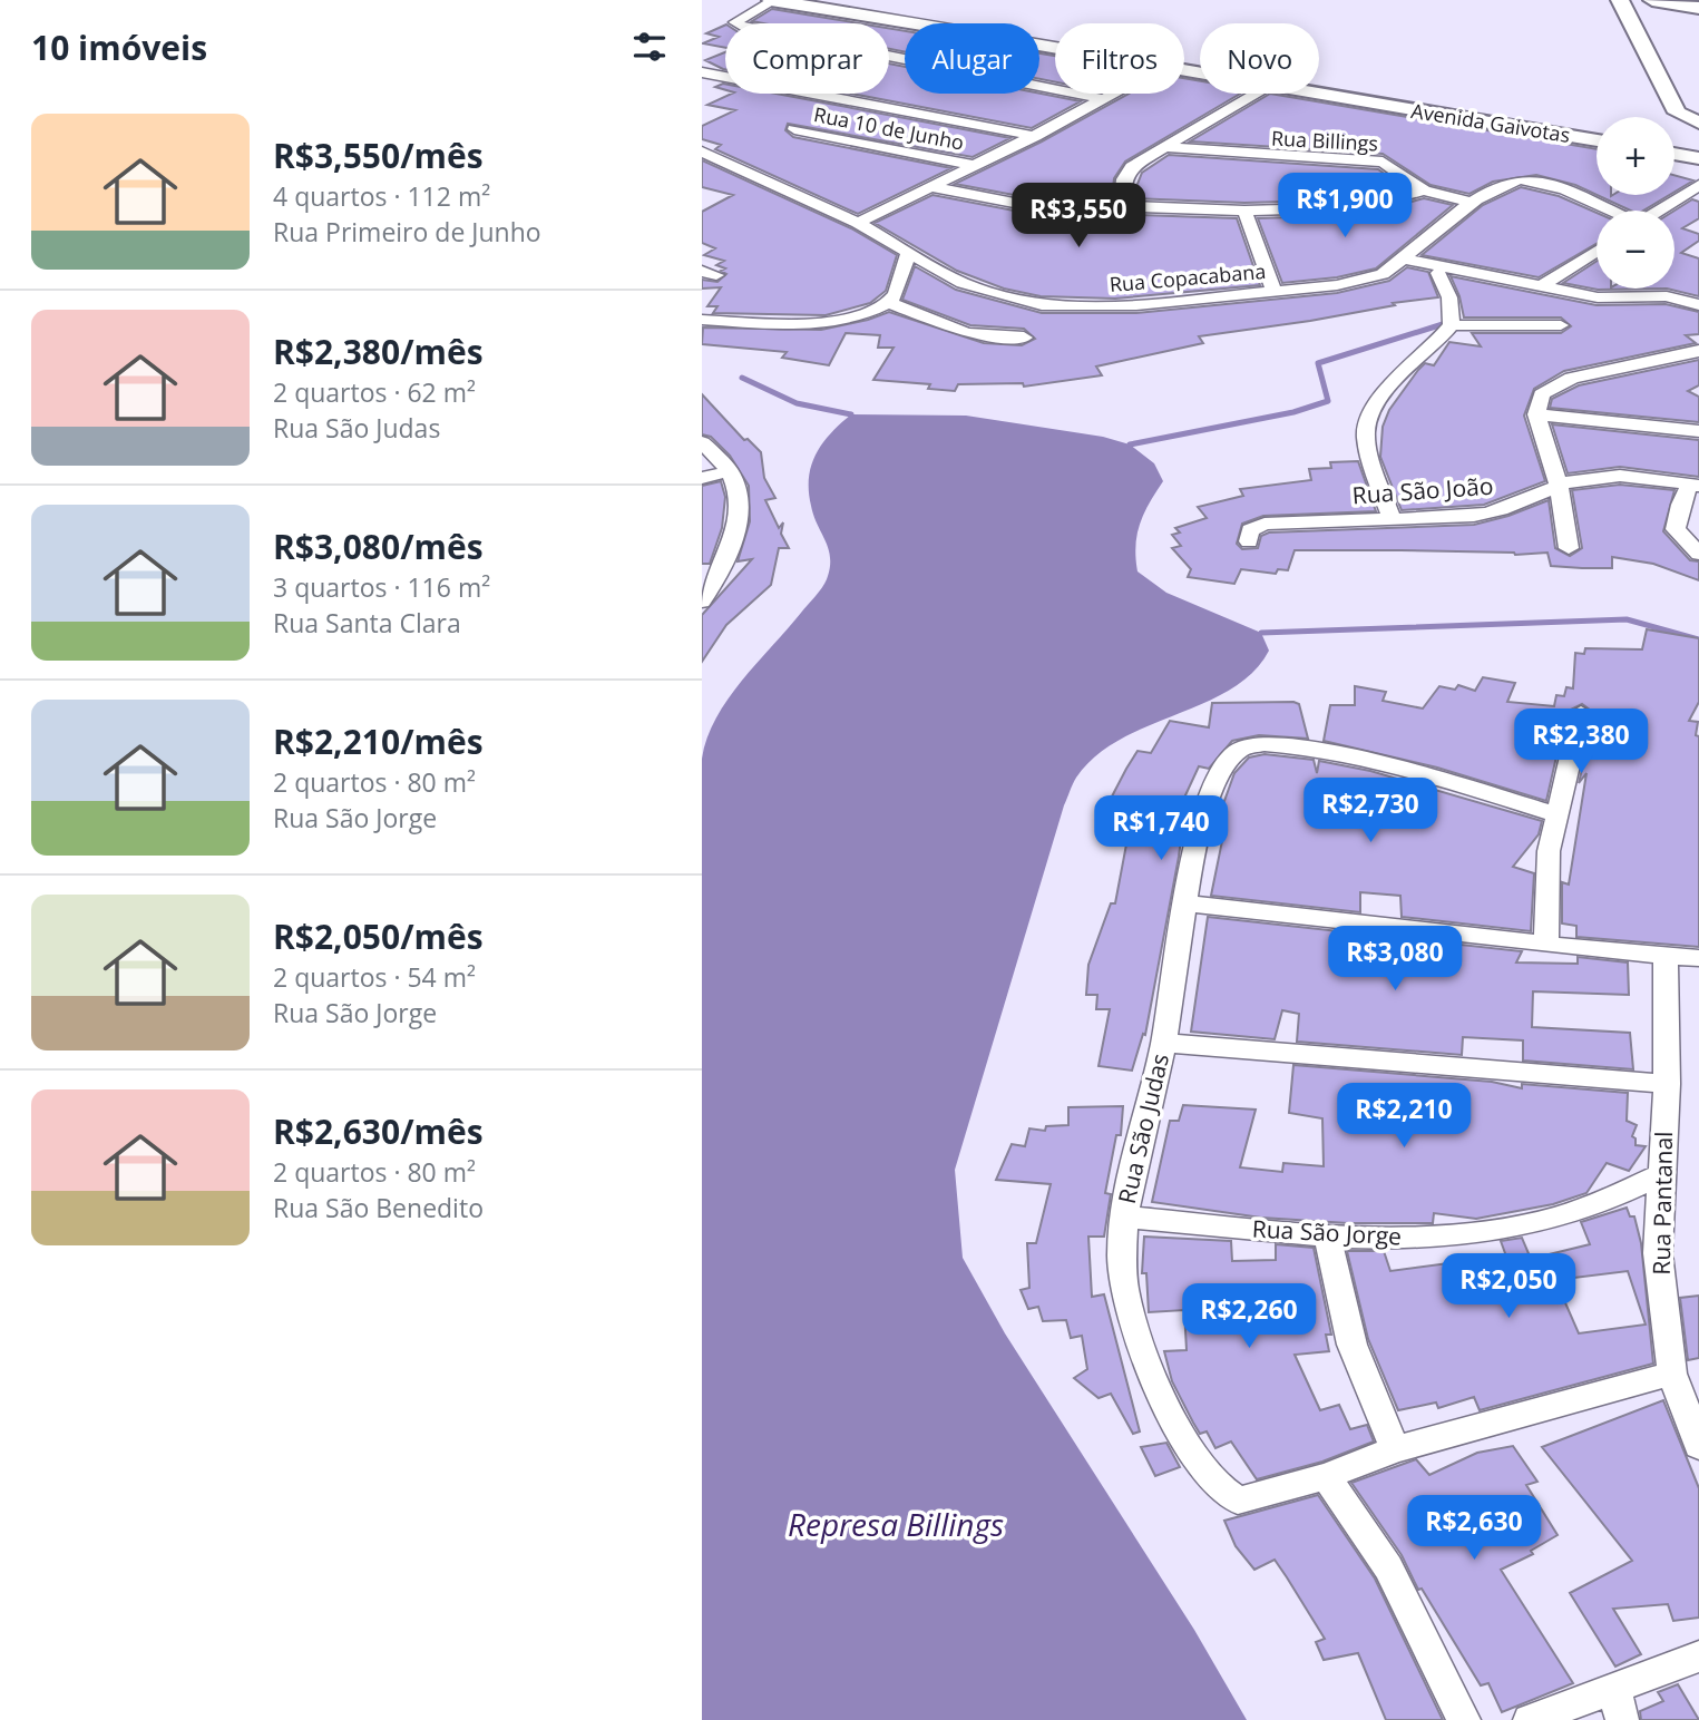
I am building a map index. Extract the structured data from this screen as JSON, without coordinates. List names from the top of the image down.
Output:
{
  "streets": {
    "street": [
      "Avenida Gaivotas",
      "Rua 10 de Junho",
      "Rua Billings",
      "Rua Copacabana",
      "Rua São João",
      "Rua São Judas",
      "Rua Pantanal",
      "Rua São Jorge"
    ]
  },
  "crossings": [
    ["Rua Billings", "Rua Copacabana"],
    ["Rua São Judas", "Rua Pantanal"],
    ["Rua São Judas", "Rua São Jorge"],
    ["Rua Pantanal", "Rua São Jorge"]
  ],
  "water": ["Represa Billings"],
  "page": {
    "heading": "10 imóveis",
    "chip": [
      "Comprar",
      "Alugar",
      "Filtros",
      "Novo"
    ],
    "list": [
      {
        "name": "R$3,550/mês",
        "note": "4 quartos · 112 m² · Rua Primeiro de Junho"
      },
      {
        "name": "R$2,380/mês",
        "note": "2 quartos · 62 m² · Rua São Judas"
      },
      {
        "name": "R$3,080/mês",
        "note": "3 quartos · 116 m² · Rua Santa Clara"
      },
      {
        "name": "R$2,210/mês",
        "note": "2 quartos · 80 m² · Rua São Jorge"
      },
      {
        "name": "R$2,050/mês",
        "note": "2 quartos · 54 m² · Rua São Jorge"
      },
      {
        "name": "R$2,630/mês",
        "note": "2 quartos · 80 m² · Rua São Benedito"
      }
    ],
    "map_buttons": ["+", "−"],
    "price": [
      "R$1,900",
      "R$3,550",
      "R$2,380",
      "R$2,730",
      "R$1,740",
      "R$3,080",
      "R$2,210",
      "R$2,050",
      "R$2,260",
      "R$2,630"
    ]
  }
}
